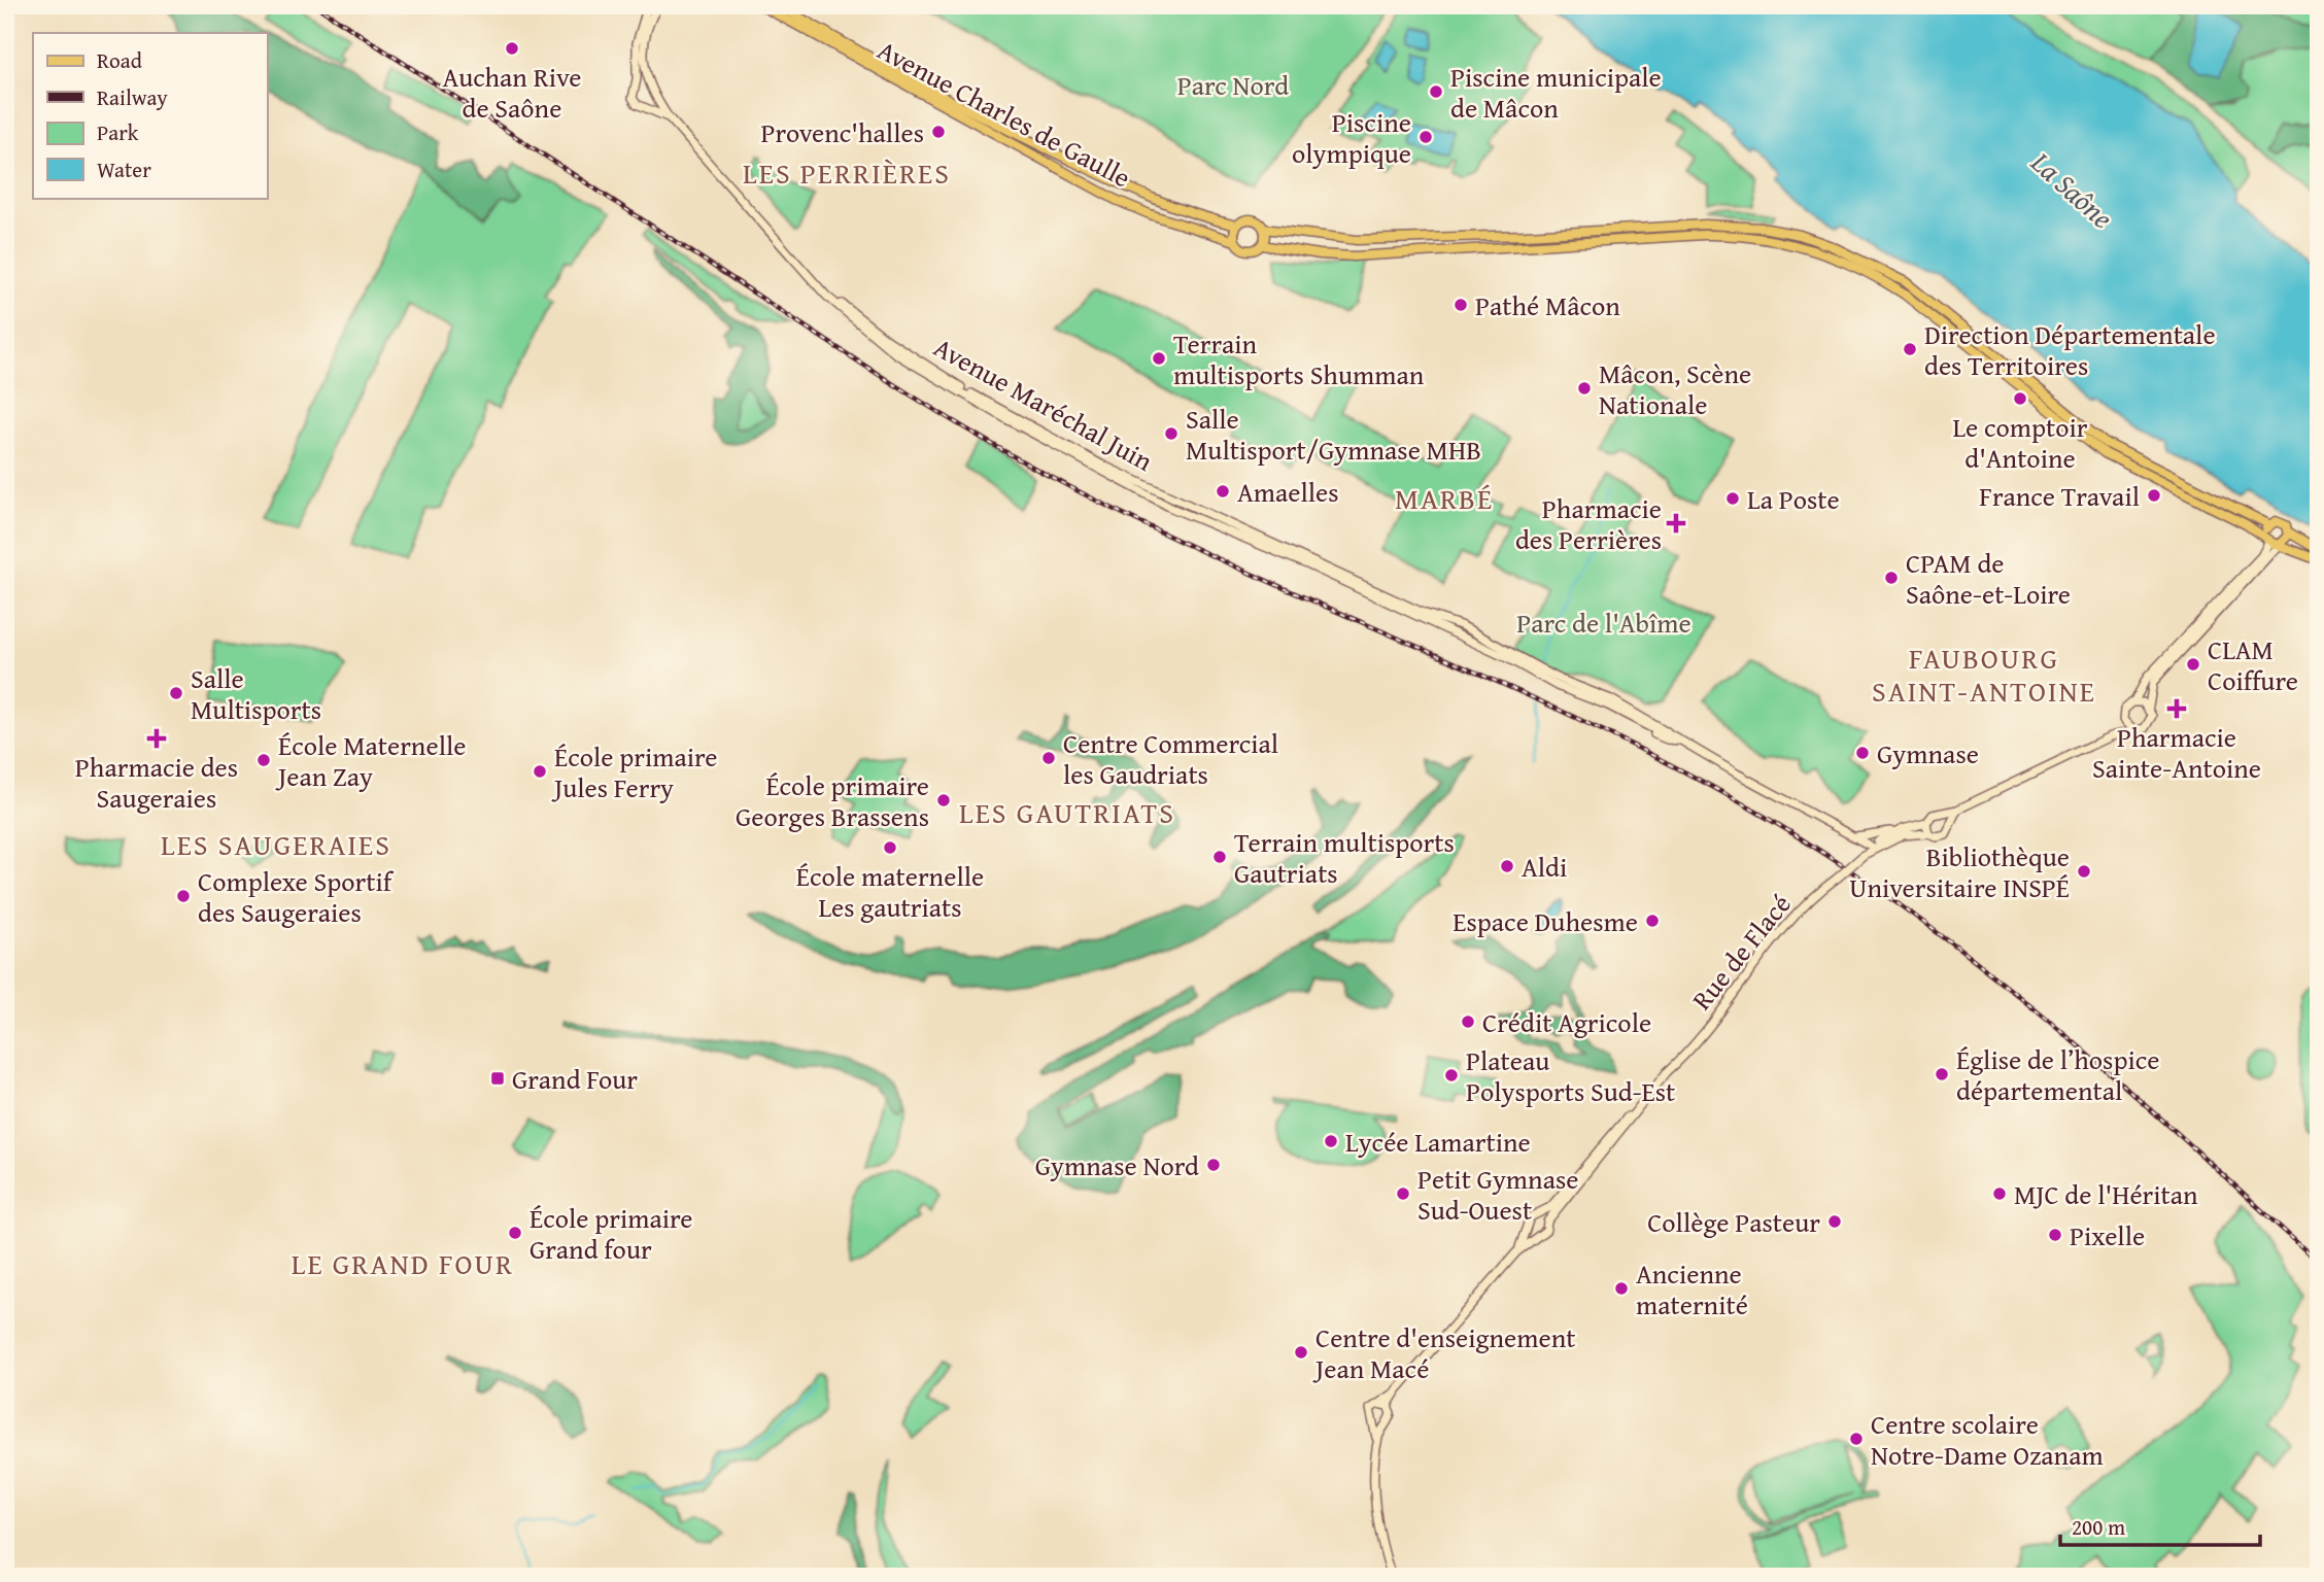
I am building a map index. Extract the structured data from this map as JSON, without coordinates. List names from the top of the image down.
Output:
{
  "streets": {
    "main road": ["Avenue Charles de Gaulle", "Avenue Maréchal Juin", "Rue de Flacé"]
  },
  "districts": [
    "LES PERRIÈRES",
    "MARBÉ",
    "FAUBOURG SAINT-ANTOINE",
    "LES GAUTRIATS",
    "LES SAUGERAIES",
    "LE GRAND FOUR"
  ],
  "water": ["La Saône"],
  "parks": ["Parc Nord", "Parc de l'Abîme"],
  "places": {
    "other": [
      "Auchan Rive de Saône",
      "Piscine municipale de Mâcon",
      "Provenc'halles",
      "Piscine olympique",
      "Pathé Mâcon",
      "Direction Départementale des Territoires",
      "Terrain multisports Shumman",
      "Mâcon, Scène Nationale",
      "Le comptoir d'Antoine",
      "Salle Multisport/Gymnase MHB",
      "Amaelles",
      "France Travail",
      "La Poste",
      "CPAM de Saône-et-Loire",
      "CLAM Coiffure",
      "Salle Multisports",
      "Gymnase",
      "Centre Commercial les Gaudriats",
      "École Maternelle Jean Zay",
      "École primaire Jules Ferry",
      "École primaire Georges Brassens",
      "École maternelle Les gautriats",
      "Terrain multisports Gautriats",
      "Aldi",
      "Bibliothèque Universitaire INSPÉ",
      "Complexe Sportif des Saugeraies",
      "Espace Duhesme",
      "Crédit Agricole",
      "Église de l’hospice départemental",
      "Plateau Polysports Sud-Est",
      "Lycée Lamartine",
      "Gymnase Nord",
      "Petit Gymnase Sud-Ouest",
      "MJC de l'Héritan",
      "Collège Pasteur",
      "École primaire Grand four",
      "Pixelle",
      "Ancienne maternité",
      "Centre d'enseignement Jean Macé",
      "Centre scolaire Notre-Dame Ozanam"
    ],
    "health": ["Pharmacie des Perrières", "Pharmacie Sainte-Antoine", "Pharmacie des Saugeraies"],
    "transit": ["Grand Four"]
  },
  "legend": [
    "Road",
    "Railway",
    "Park",
    "Water"
  ],
  "scale_bar": "200 m"
}
